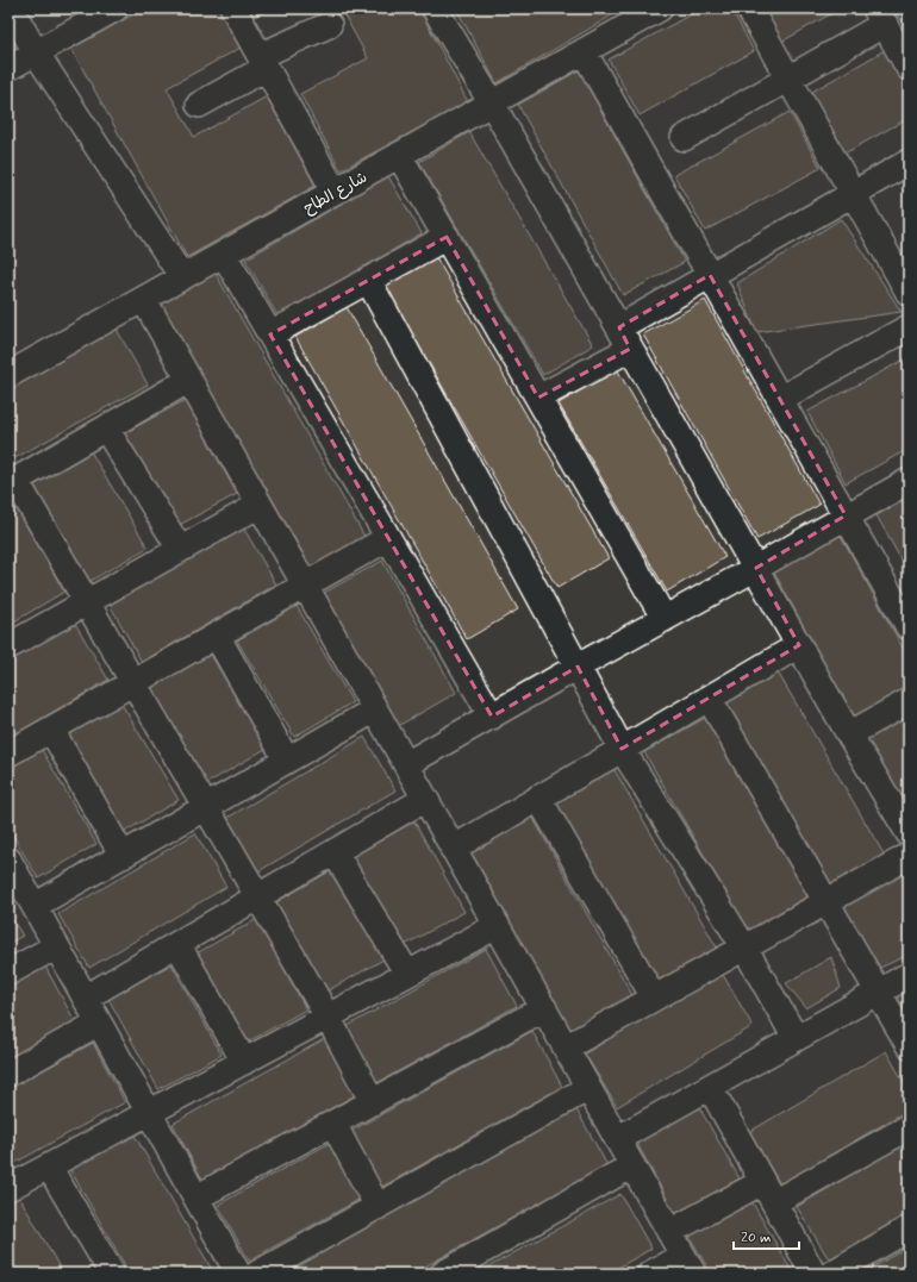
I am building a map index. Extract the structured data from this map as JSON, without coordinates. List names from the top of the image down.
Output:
{
  "streets": {
    "street": ["شارع الطاح"]
  },
  "scale_bar": "20 m"
}
